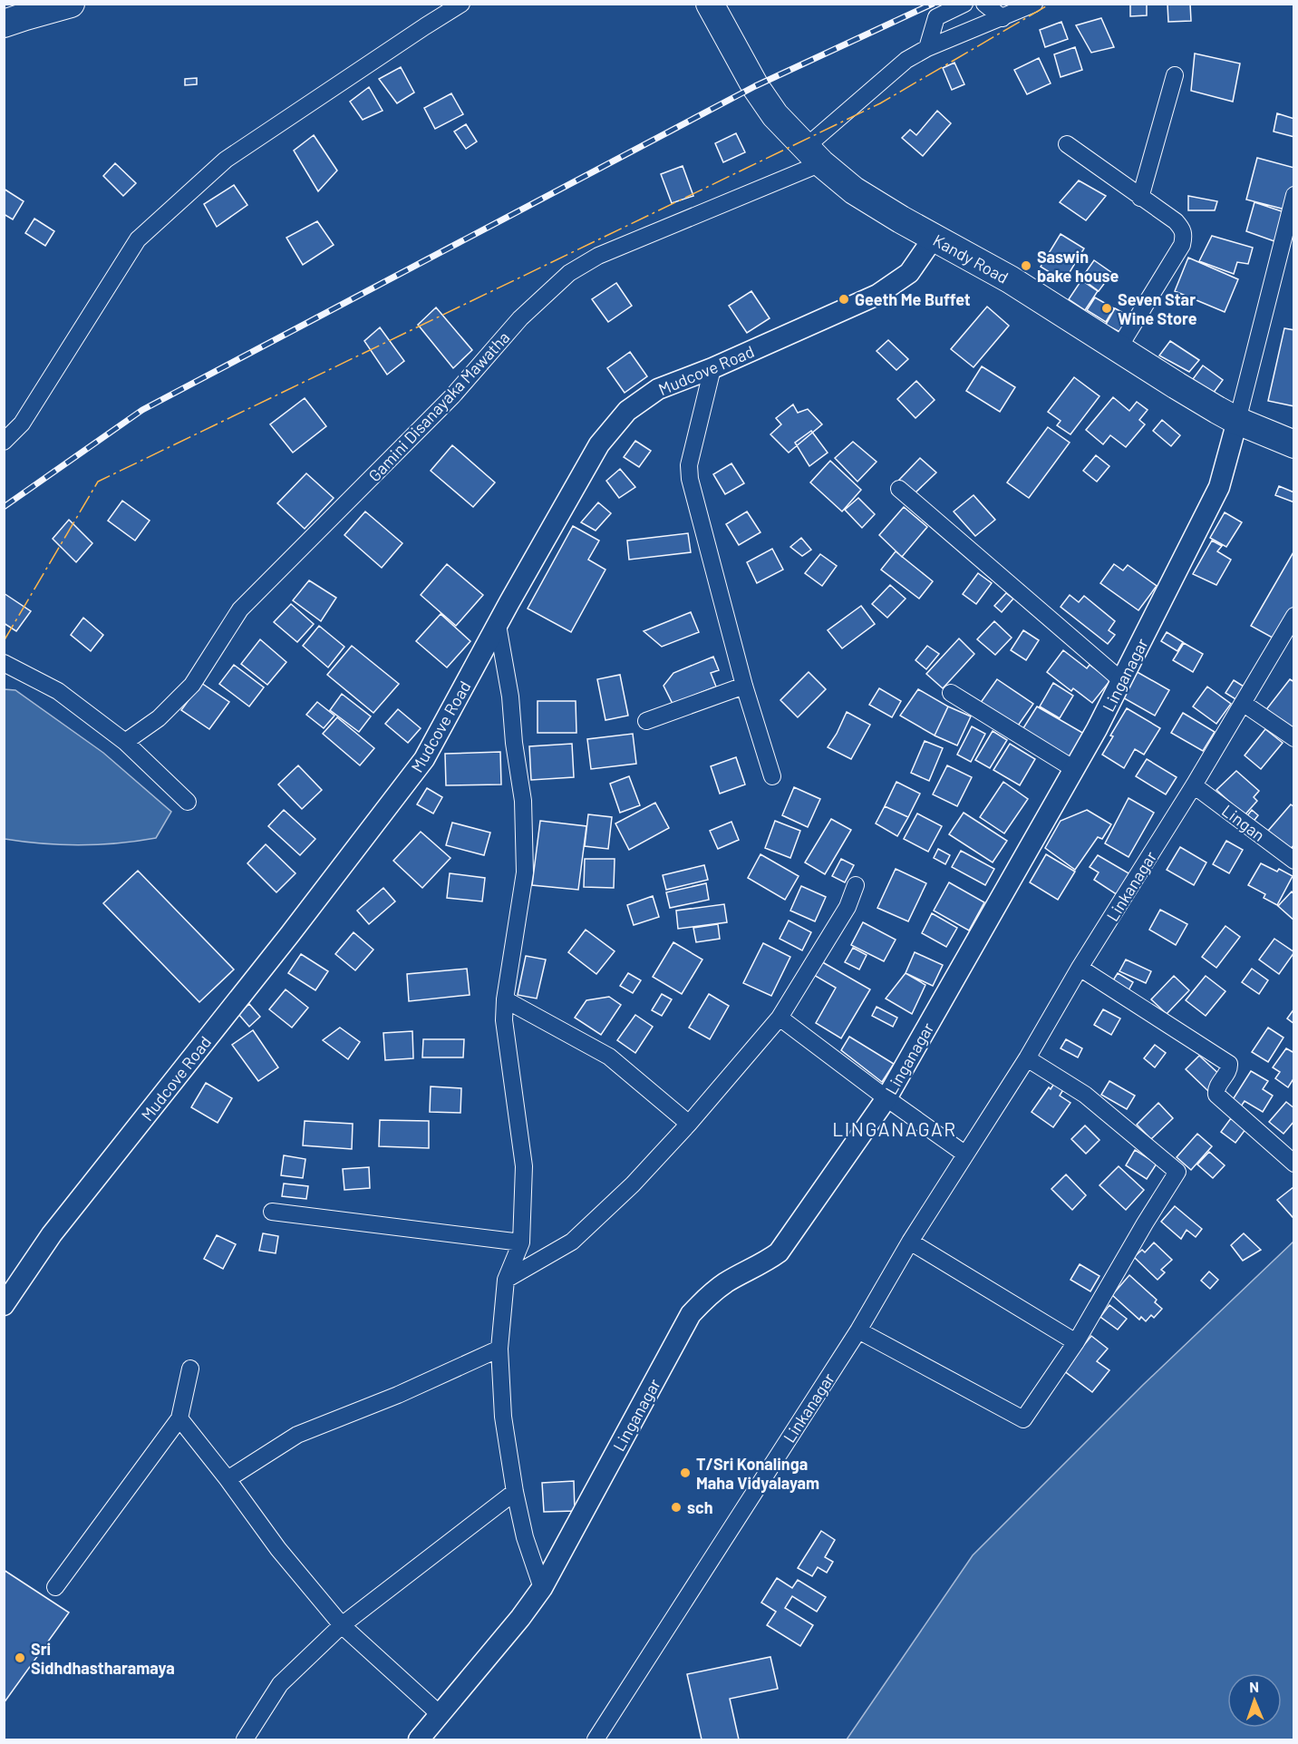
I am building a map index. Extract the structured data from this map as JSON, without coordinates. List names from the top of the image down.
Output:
{
  "streets": {
    "highway": ["Kandy Road"],
    "street": [
      "Mudcove Road",
      "Gamini Disanayaka Mawatha",
      "Linganagar",
      "Lingan",
      "Linkanagar"
    ]
  },
  "crossings": [
    ["Kandy Road", "Mudcove Road"],
    ["Kandy Road", "Gamini Disanayaka Mawatha"],
    ["Kandy Road", "Linganagar"],
    ["Lingan", "Linkanagar"]
  ],
  "districts": ["LINGANAGAR"],
  "places": [
    "Saswin bake house",
    "Geeth Me Buffet",
    "Seven Star Wine Store",
    "T/Sri Konalinga Maha Vidyalayam",
    "sch",
    "Sri Sidhdhastharamaya"
  ],
  "north": "top"
}
